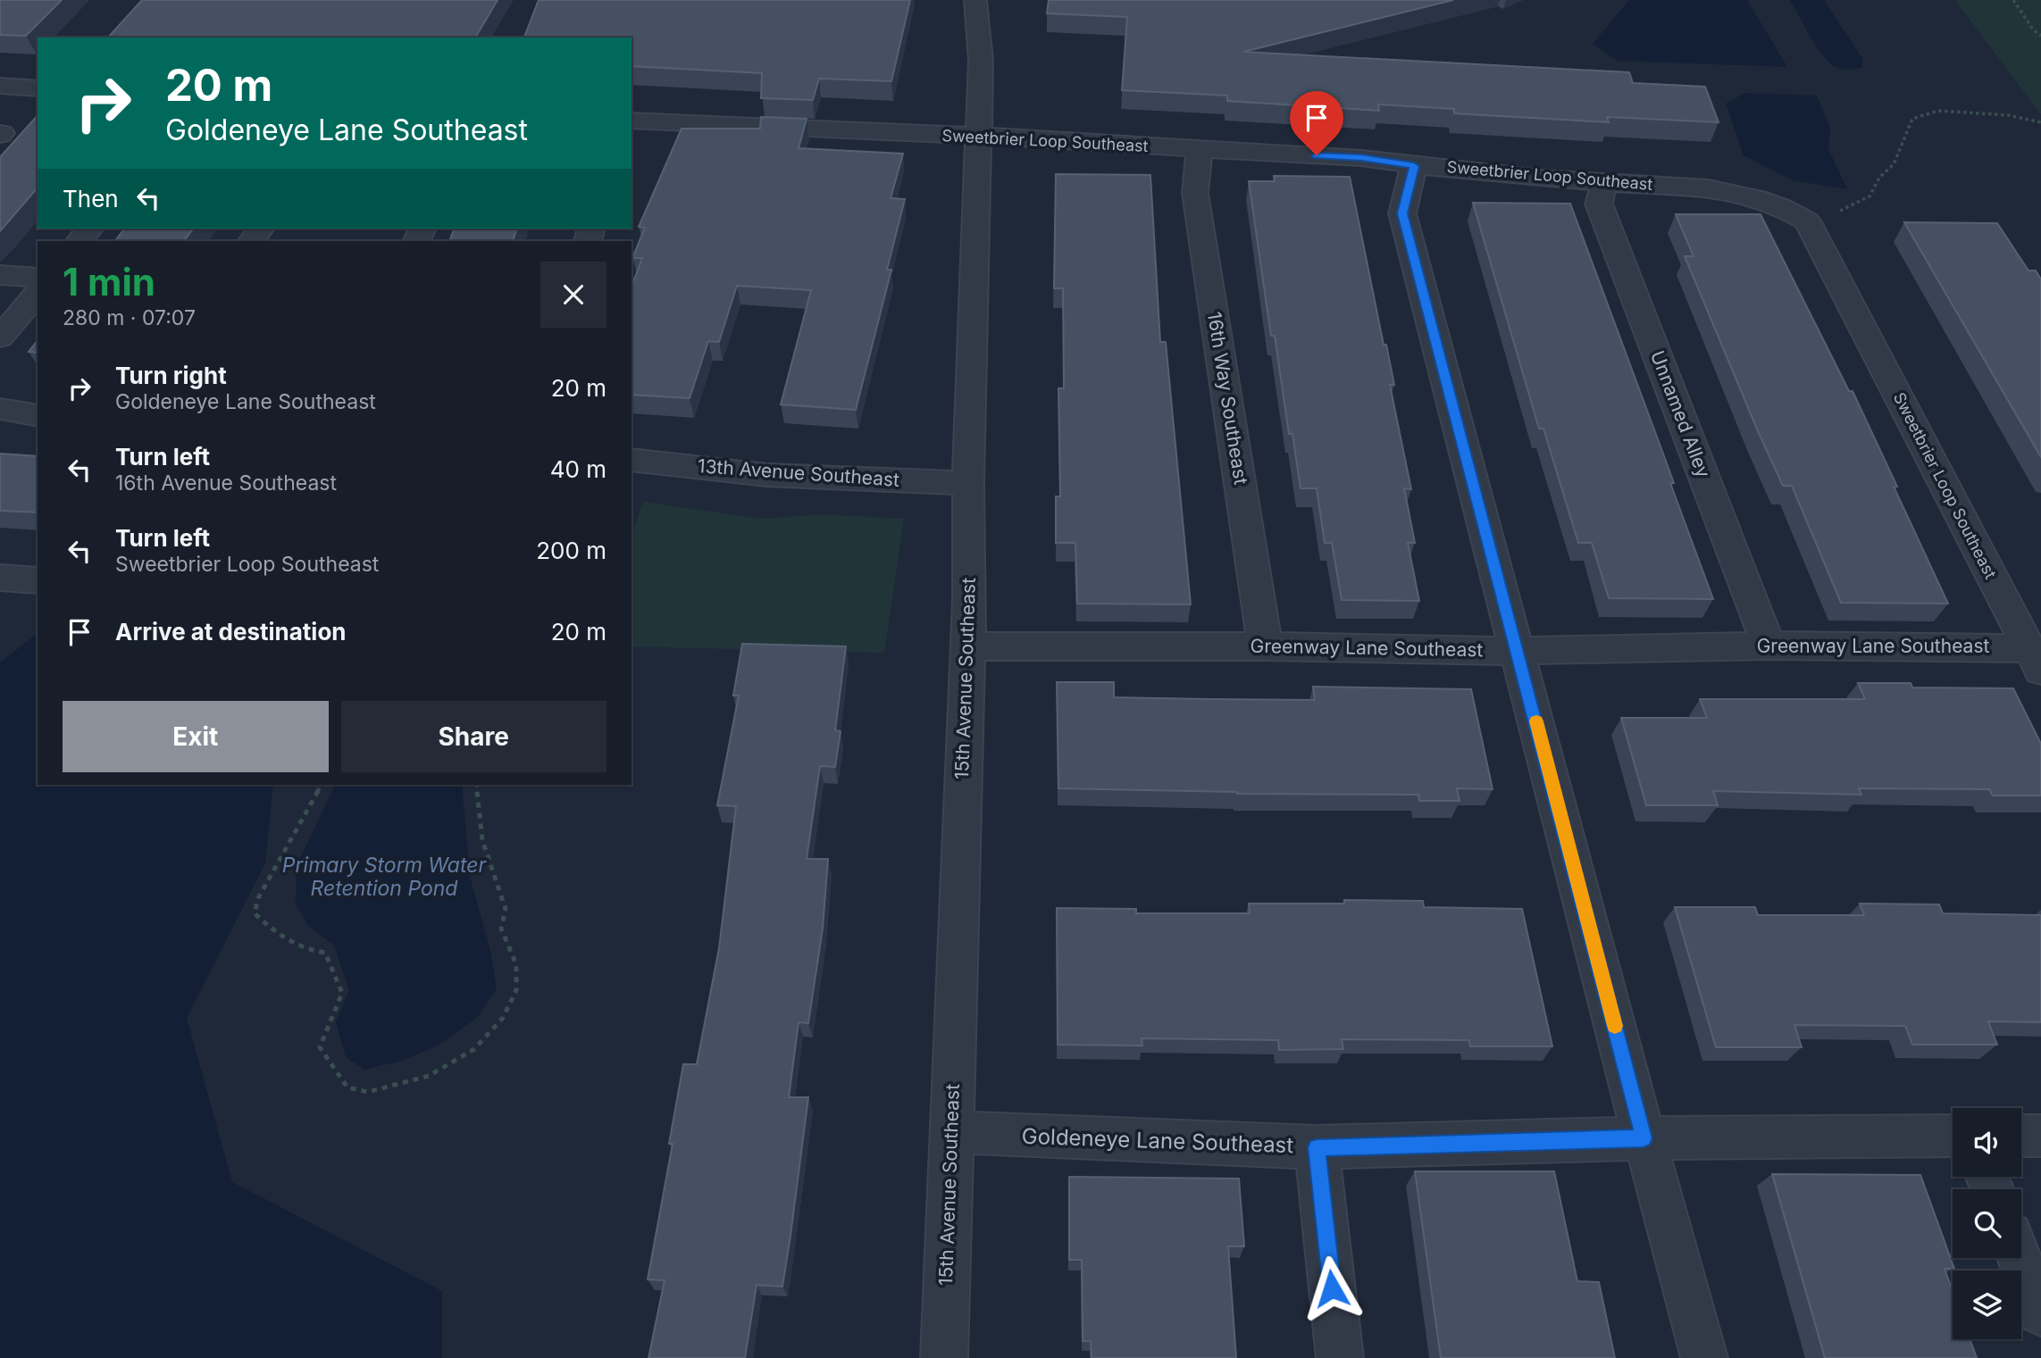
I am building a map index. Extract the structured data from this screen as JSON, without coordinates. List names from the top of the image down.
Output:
{
  "streets": {
    "street": [
      "Sweetbrier Loop Southeast",
      "16th Way Southeast",
      "Unnamed Alley",
      "13th Avenue Southeast",
      "Greenway Lane Southeast",
      "15th Avenue Southeast",
      "Goldeneye Lane Southeast"
    ]
  },
  "crossings": [
    ["Sweetbrier Loop Southeast", "16th Way Southeast"],
    ["Sweetbrier Loop Southeast", "Unnamed Alley"],
    ["Sweetbrier Loop Southeast", "Greenway Lane Southeast"],
    ["Sweetbrier Loop Southeast", "15th Avenue Southeast"],
    ["16th Way Southeast", "Greenway Lane Southeast"],
    ["Unnamed Alley", "Greenway Lane Southeast"],
    ["13th Avenue Southeast", "15th Avenue Southeast"],
    ["Greenway Lane Southeast", "15th Avenue Southeast"],
    ["15th Avenue Southeast", "Goldeneye Lane Southeast"]
  ],
  "water": ["Primary Storm Water Retention Pond"],
  "page": {
    "turn": ["20 m", "Goldeneye Lane Southeast"],
    "then": "Then",
    "heading": ["1 min", "280 m · 07:07"],
    "list": [
      {
        "name": "Turn right",
        "note": "Goldeneye Lane Southeast",
        "value": "20 m"
      },
      {
        "name": "Turn left",
        "note": "16th Avenue Southeast",
        "value": "40 m"
      },
      {
        "name": "Turn left",
        "note": "Sweetbrier Loop Southeast",
        "value": "200 m"
      },
      {
        "name": "Arrive at destination",
        "value": "20 m"
      }
    ],
    "buttons": ["Exit", "Share"]
  }
}
